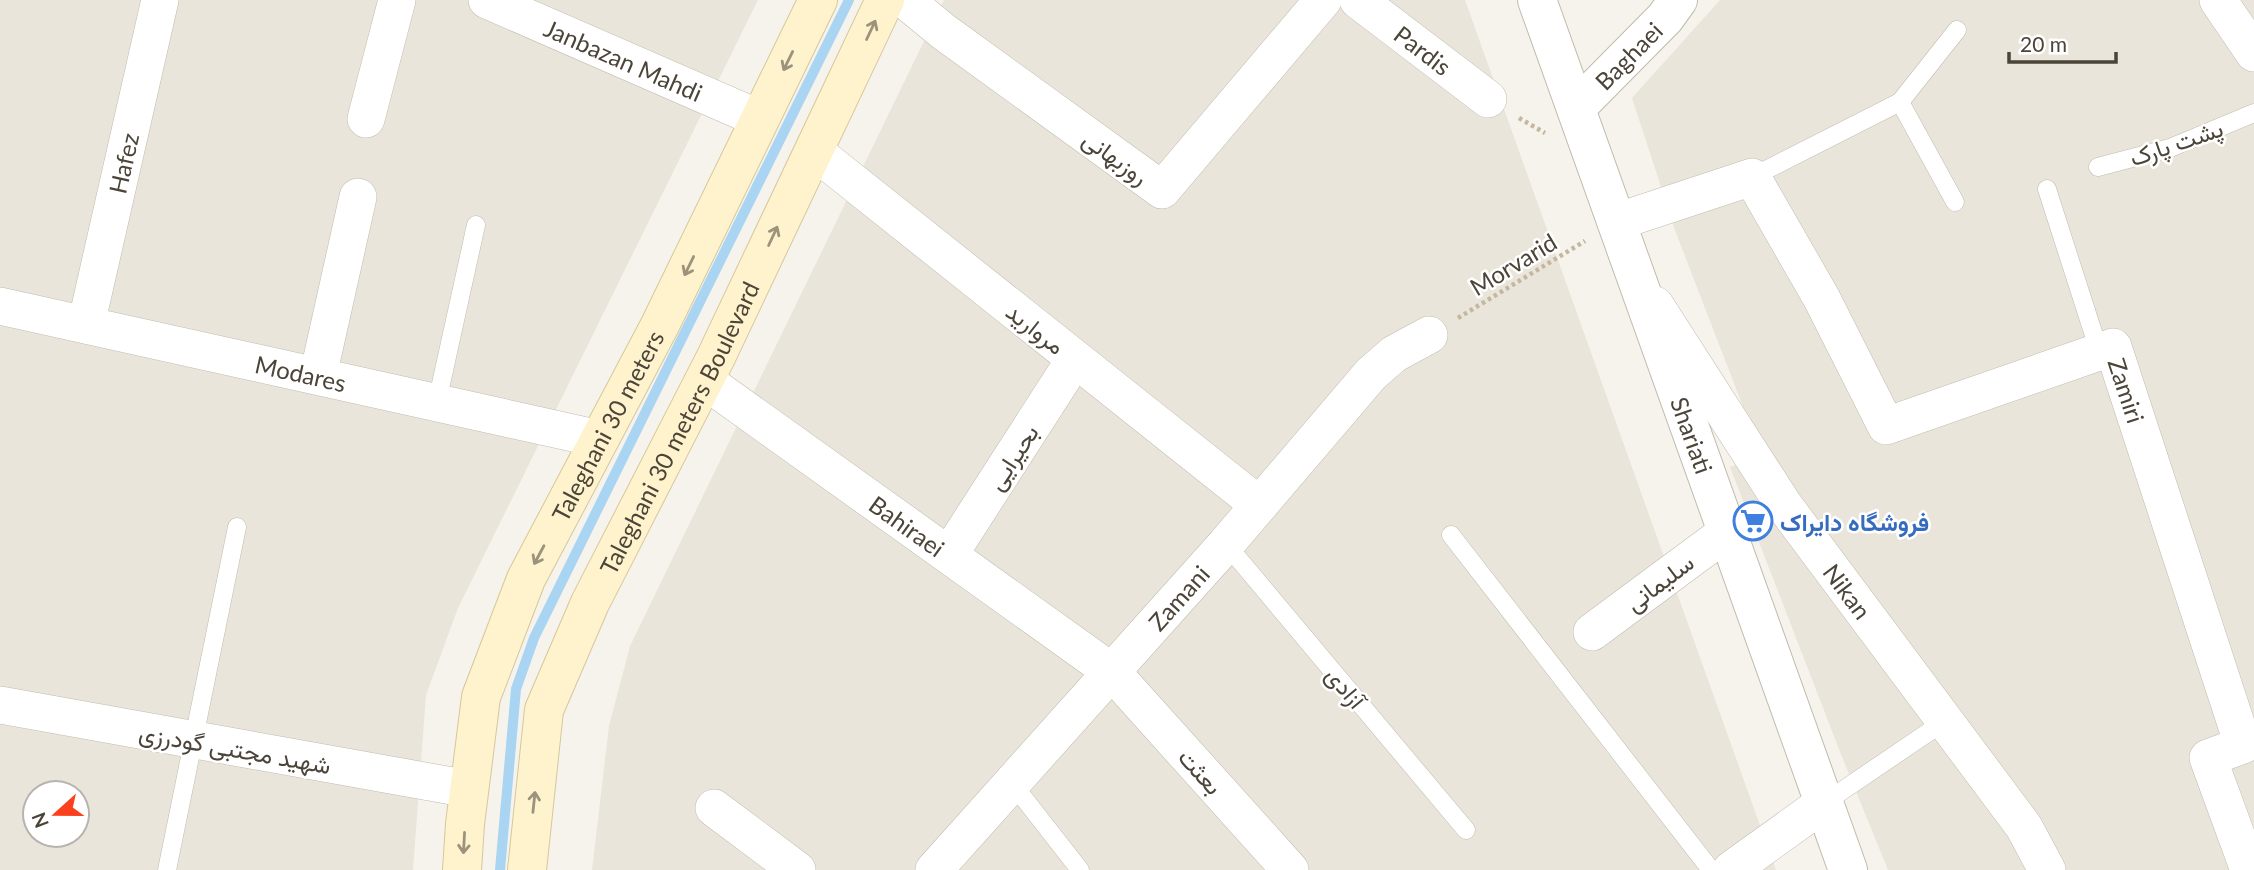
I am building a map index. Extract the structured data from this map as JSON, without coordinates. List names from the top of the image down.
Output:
{
  "streets": {
    "main road": ["Taleghani 30 meters", "Taleghani 30 meters Boulevard"],
    "street": [
      "Pardis",
      "Baghaei",
      "Janbazan Mahdi",
      "روزبهانی",
      "Hafez",
      "مروارید",
      "Modares",
      "Zamiri",
      "Shariati",
      "بحیرایی",
      "Bahiraei",
      "سلیمانی",
      "Nikan",
      "Zamani",
      "شهید مجتبی گودرزی",
      "بعثت"
    ],
    "lane": ["پشت پارک", "آزادی"],
    "path": ["Morvarid"]
  },
  "crossings": [
    ["Baghaei", "Shariati"],
    ["Janbazan Mahdi", "Taleghani 30 meters"],
    ["Hafez", "Modares"],
    ["Morvarid", "Shariati"],
    ["Morvarid", "Zamani"],
    ["مروارید", "Taleghani 30 meters Boulevard"],
    ["مروارید", "بحیرایی"],
    ["مروارید", "Zamani"],
    ["Modares", "Taleghani 30 meters"],
    ["Taleghani 30 meters", "شهید مجتبی گودرزی"],
    ["Taleghani 30 meters Boulevard", "Bahiraei"],
    ["Shariati", "سلیمانی"],
    ["Shariati", "Nikan"],
    ["بحیرایی", "Bahiraei"],
    ["Bahiraei", "Zamani"],
    ["Bahiraei", "بعثت"],
    ["Zamani", "آزادی"],
    ["Zamani", "بعثت"]
  ],
  "one_way": ["Taleghani 30 meters", "Taleghani 30 meters Boulevard"],
  "places": {
    "supermarket": ["فروشگاه دایراک"]
  },
  "scale_bar": "20 m",
  "north": "left"
}
